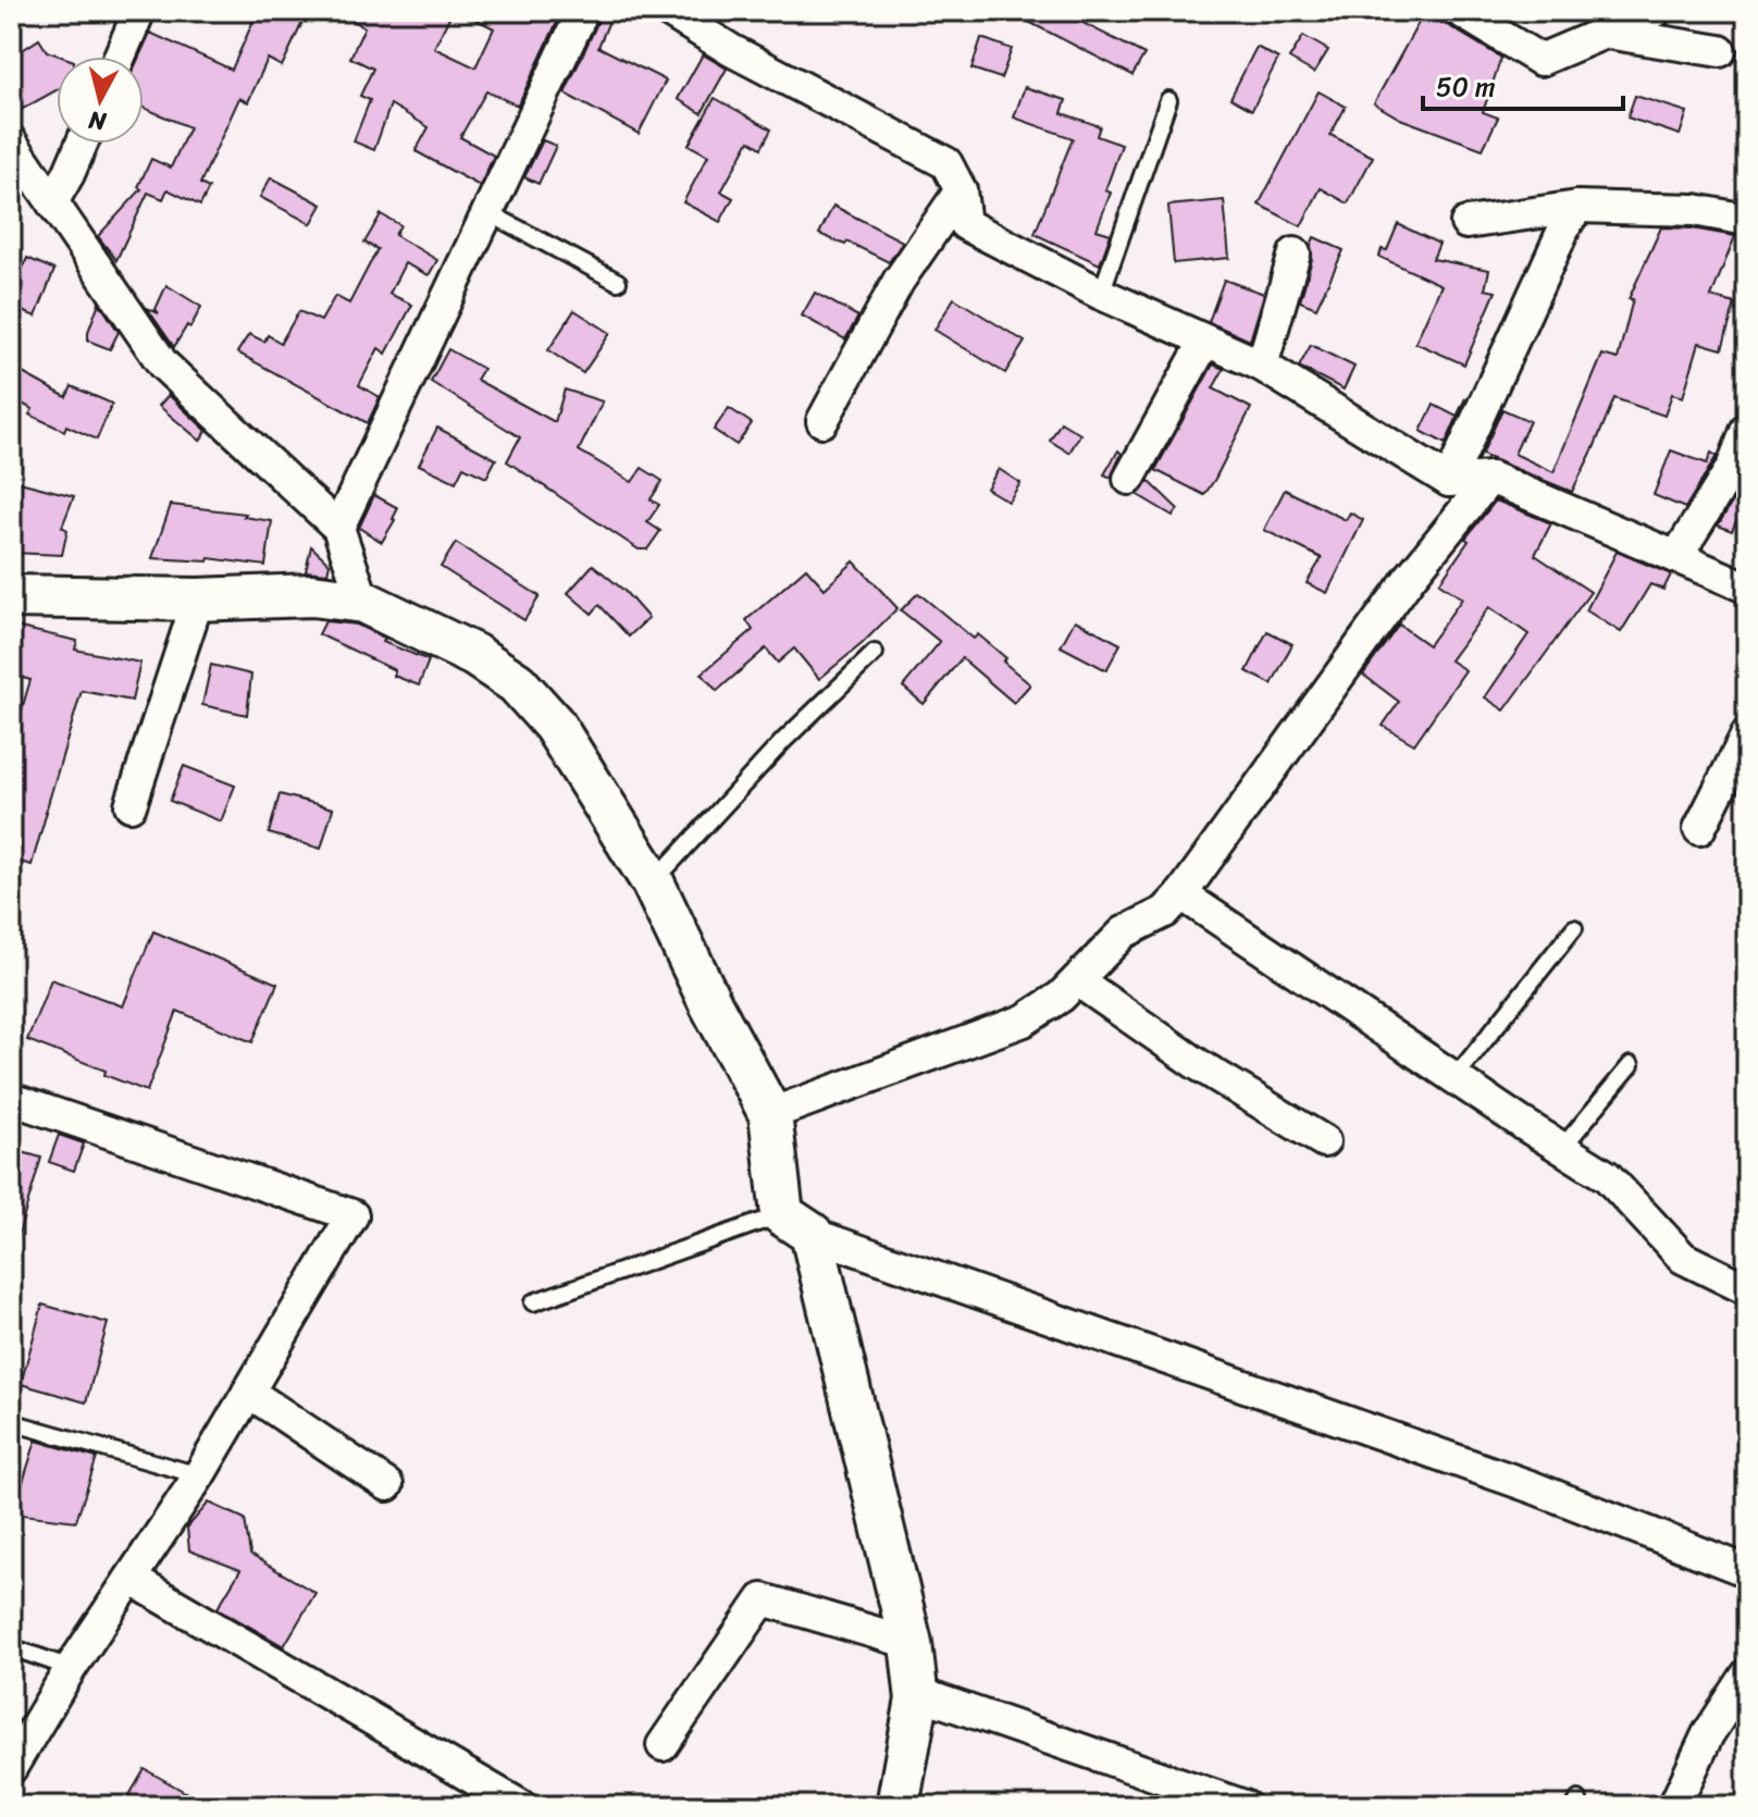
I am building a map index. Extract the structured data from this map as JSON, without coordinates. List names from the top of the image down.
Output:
{
  "scale_bar": "50 m",
  "north": "bottom"
}
